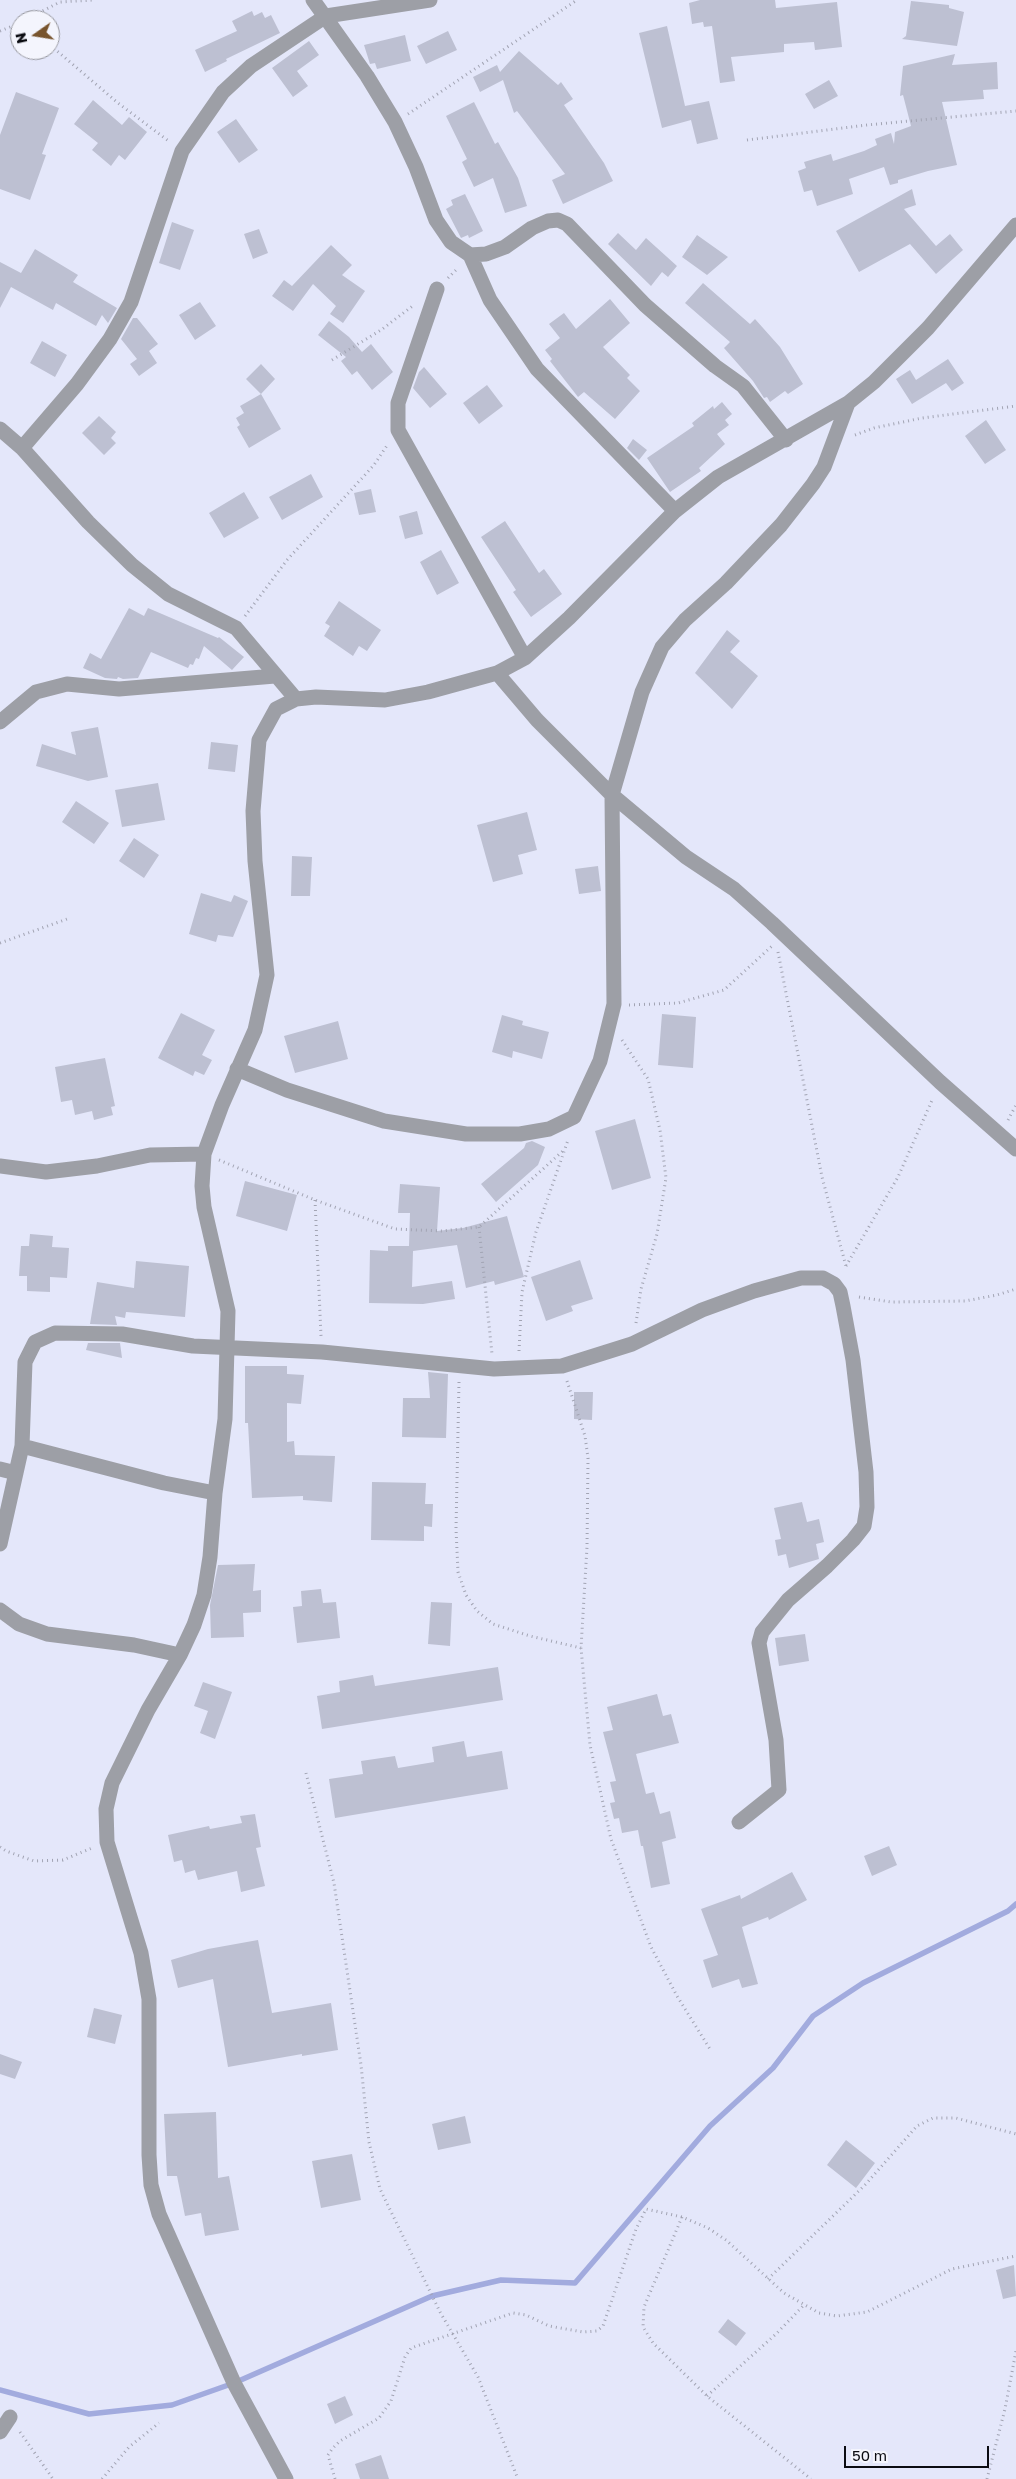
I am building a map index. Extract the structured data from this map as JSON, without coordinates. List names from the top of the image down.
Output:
{
  "scale_bar": "50 m",
  "north": "left"
}
